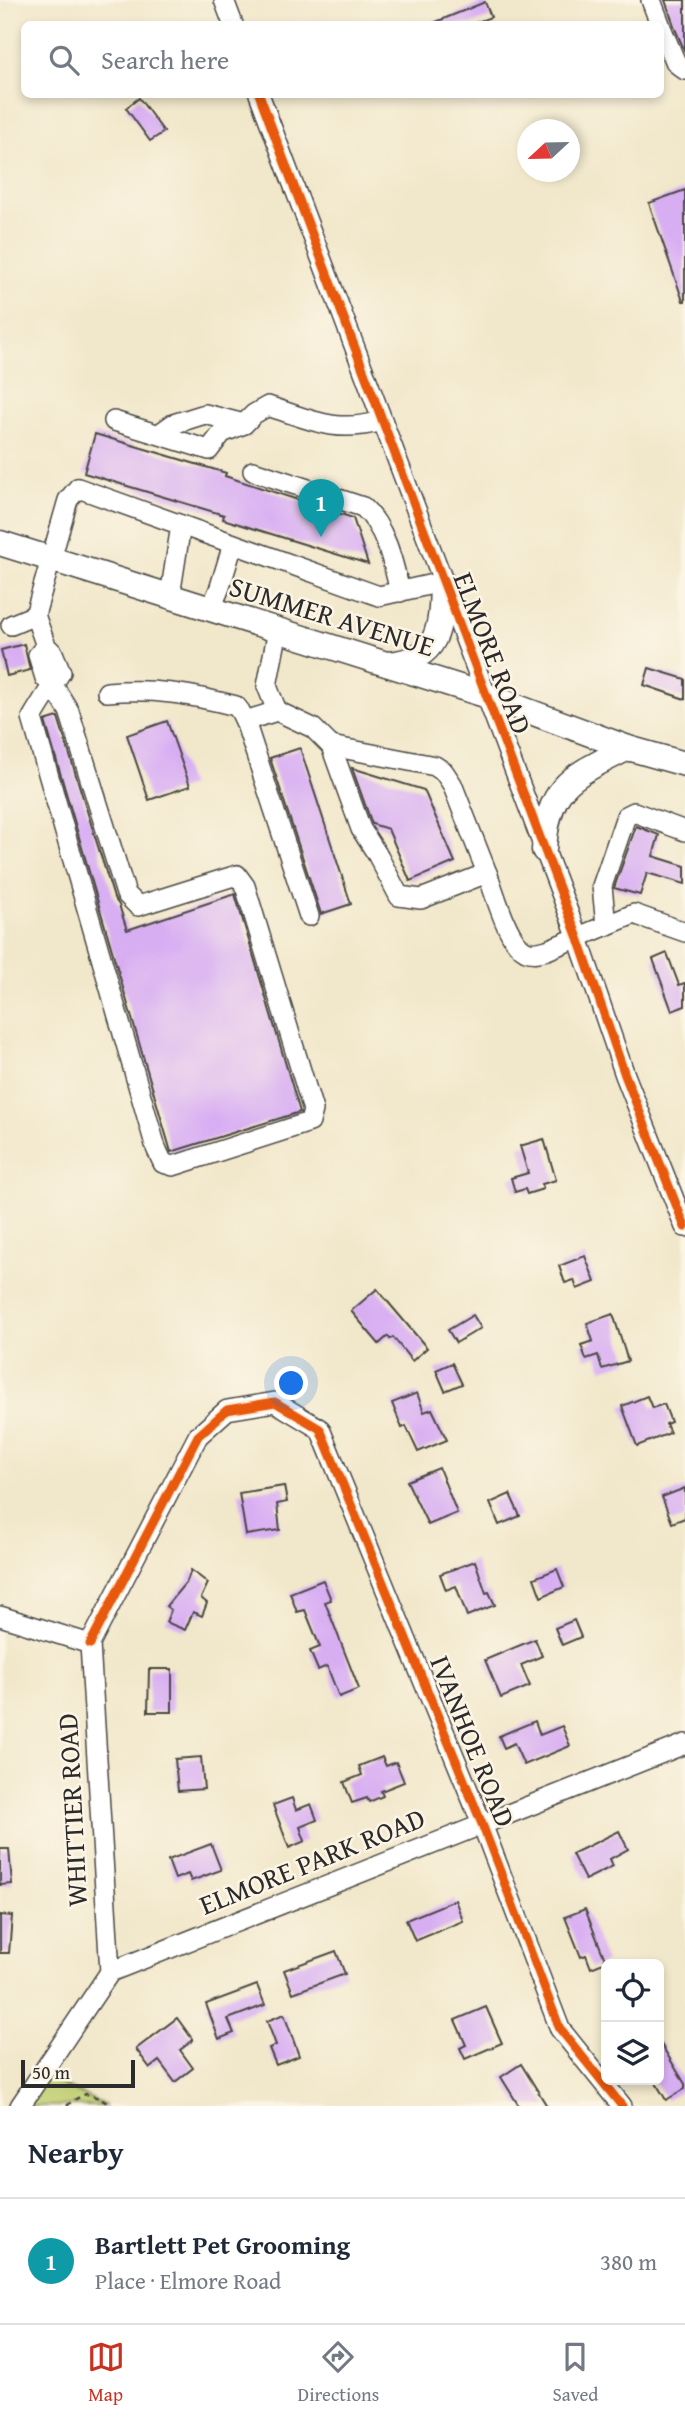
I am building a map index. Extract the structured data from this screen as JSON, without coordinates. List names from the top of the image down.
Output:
{
  "streets": {
    "main road": ["SUMMER AVENUE"],
    "street": [
      "ELMORE ROAD",
      "IVANHOE ROAD",
      "WHITTIER ROAD",
      "ELMORE PARK ROAD"
    ]
  },
  "crossings": [
    ["SUMMER AVENUE", "ELMORE ROAD"],
    ["IVANHOE ROAD", "WHITTIER ROAD"],
    ["IVANHOE ROAD", "ELMORE PARK ROAD"],
    ["WHITTIER ROAD", "ELMORE PARK ROAD"]
  ],
  "scale_bar": "50 m",
  "north": "left",
  "page": {
    "search": "Search here",
    "pins": "1",
    "scale": "50 m",
    "heading": "Nearby",
    "list": [
      {
        "mark": "1",
        "name": "Bartlett Pet Grooming",
        "note": "Place · Elmore Road",
        "value": "380 m"
      }
    ],
    "nav": ["Map", "Directions", "Saved"]
  }
}
